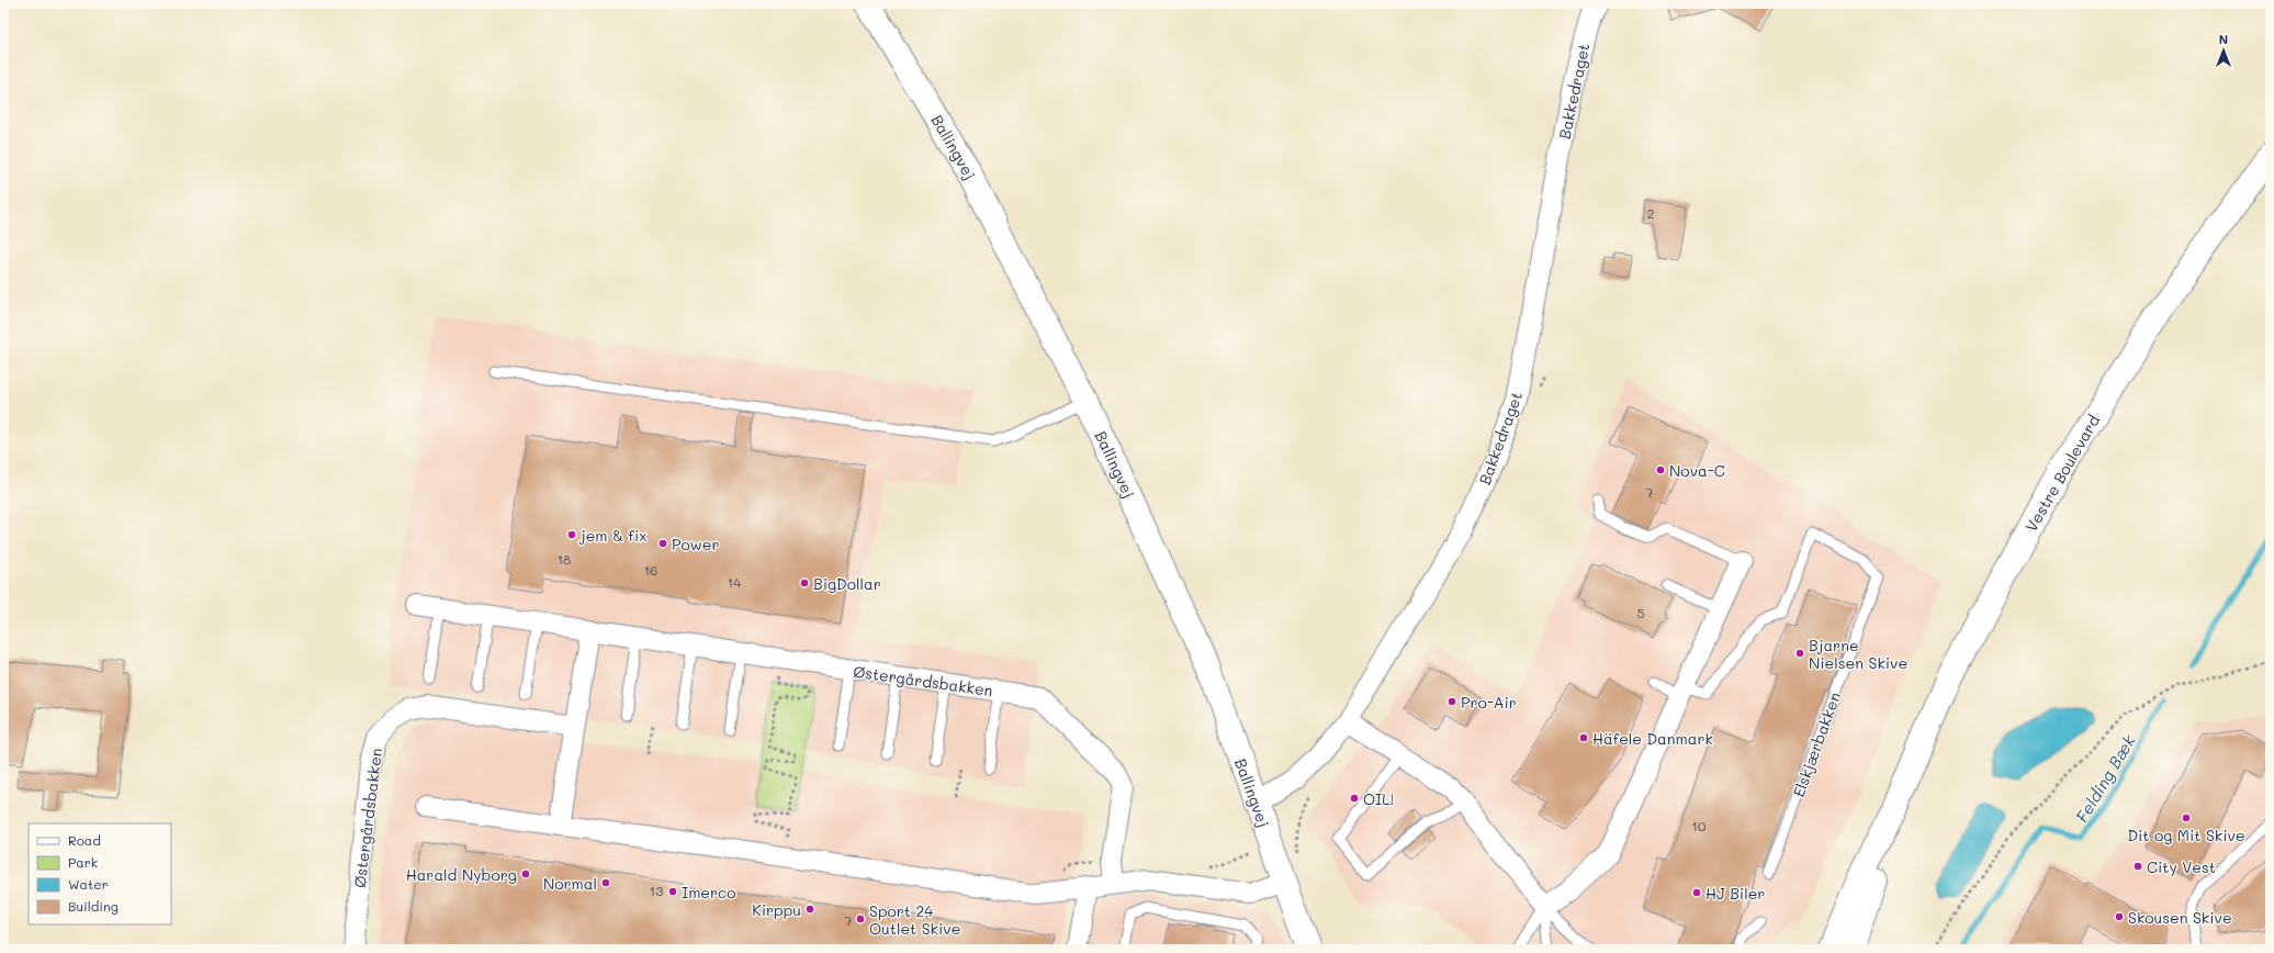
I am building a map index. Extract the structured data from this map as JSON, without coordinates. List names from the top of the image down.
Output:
{
  "streets": {
    "main road": ["Ballingvej", "Vestre Boulevard"],
    "street": ["Bakkedraget", "Østergårdsbakken"],
    "lane": ["Elskjærbakken"]
  },
  "crossings": [
    ["Bakkedraget", "Ballingvej"]
  ],
  "water": ["Felding Bæk"],
  "places": [
    "Nova-C",
    "jem & fix",
    "Power",
    "BigDollar",
    "Bjarne Nielsen Skive",
    "Pro-Air",
    "Häfele Danmark",
    "OIL!",
    "Dit og Mit Skive",
    "City Vest",
    "Harald Nyborg",
    "Normal",
    "Imerco",
    "HJ Biler",
    "Kirppu",
    "Skousen Skive",
    "Sport 24 Outlet Skive"
  ],
  "house_numbers": [
    "2",
    "7",
    "18",
    "16",
    "14",
    "5",
    "10",
    "13",
    "7"
  ],
  "legend": [
    "Road",
    "Park",
    "Water",
    "Building"
  ],
  "north": "top"
}
